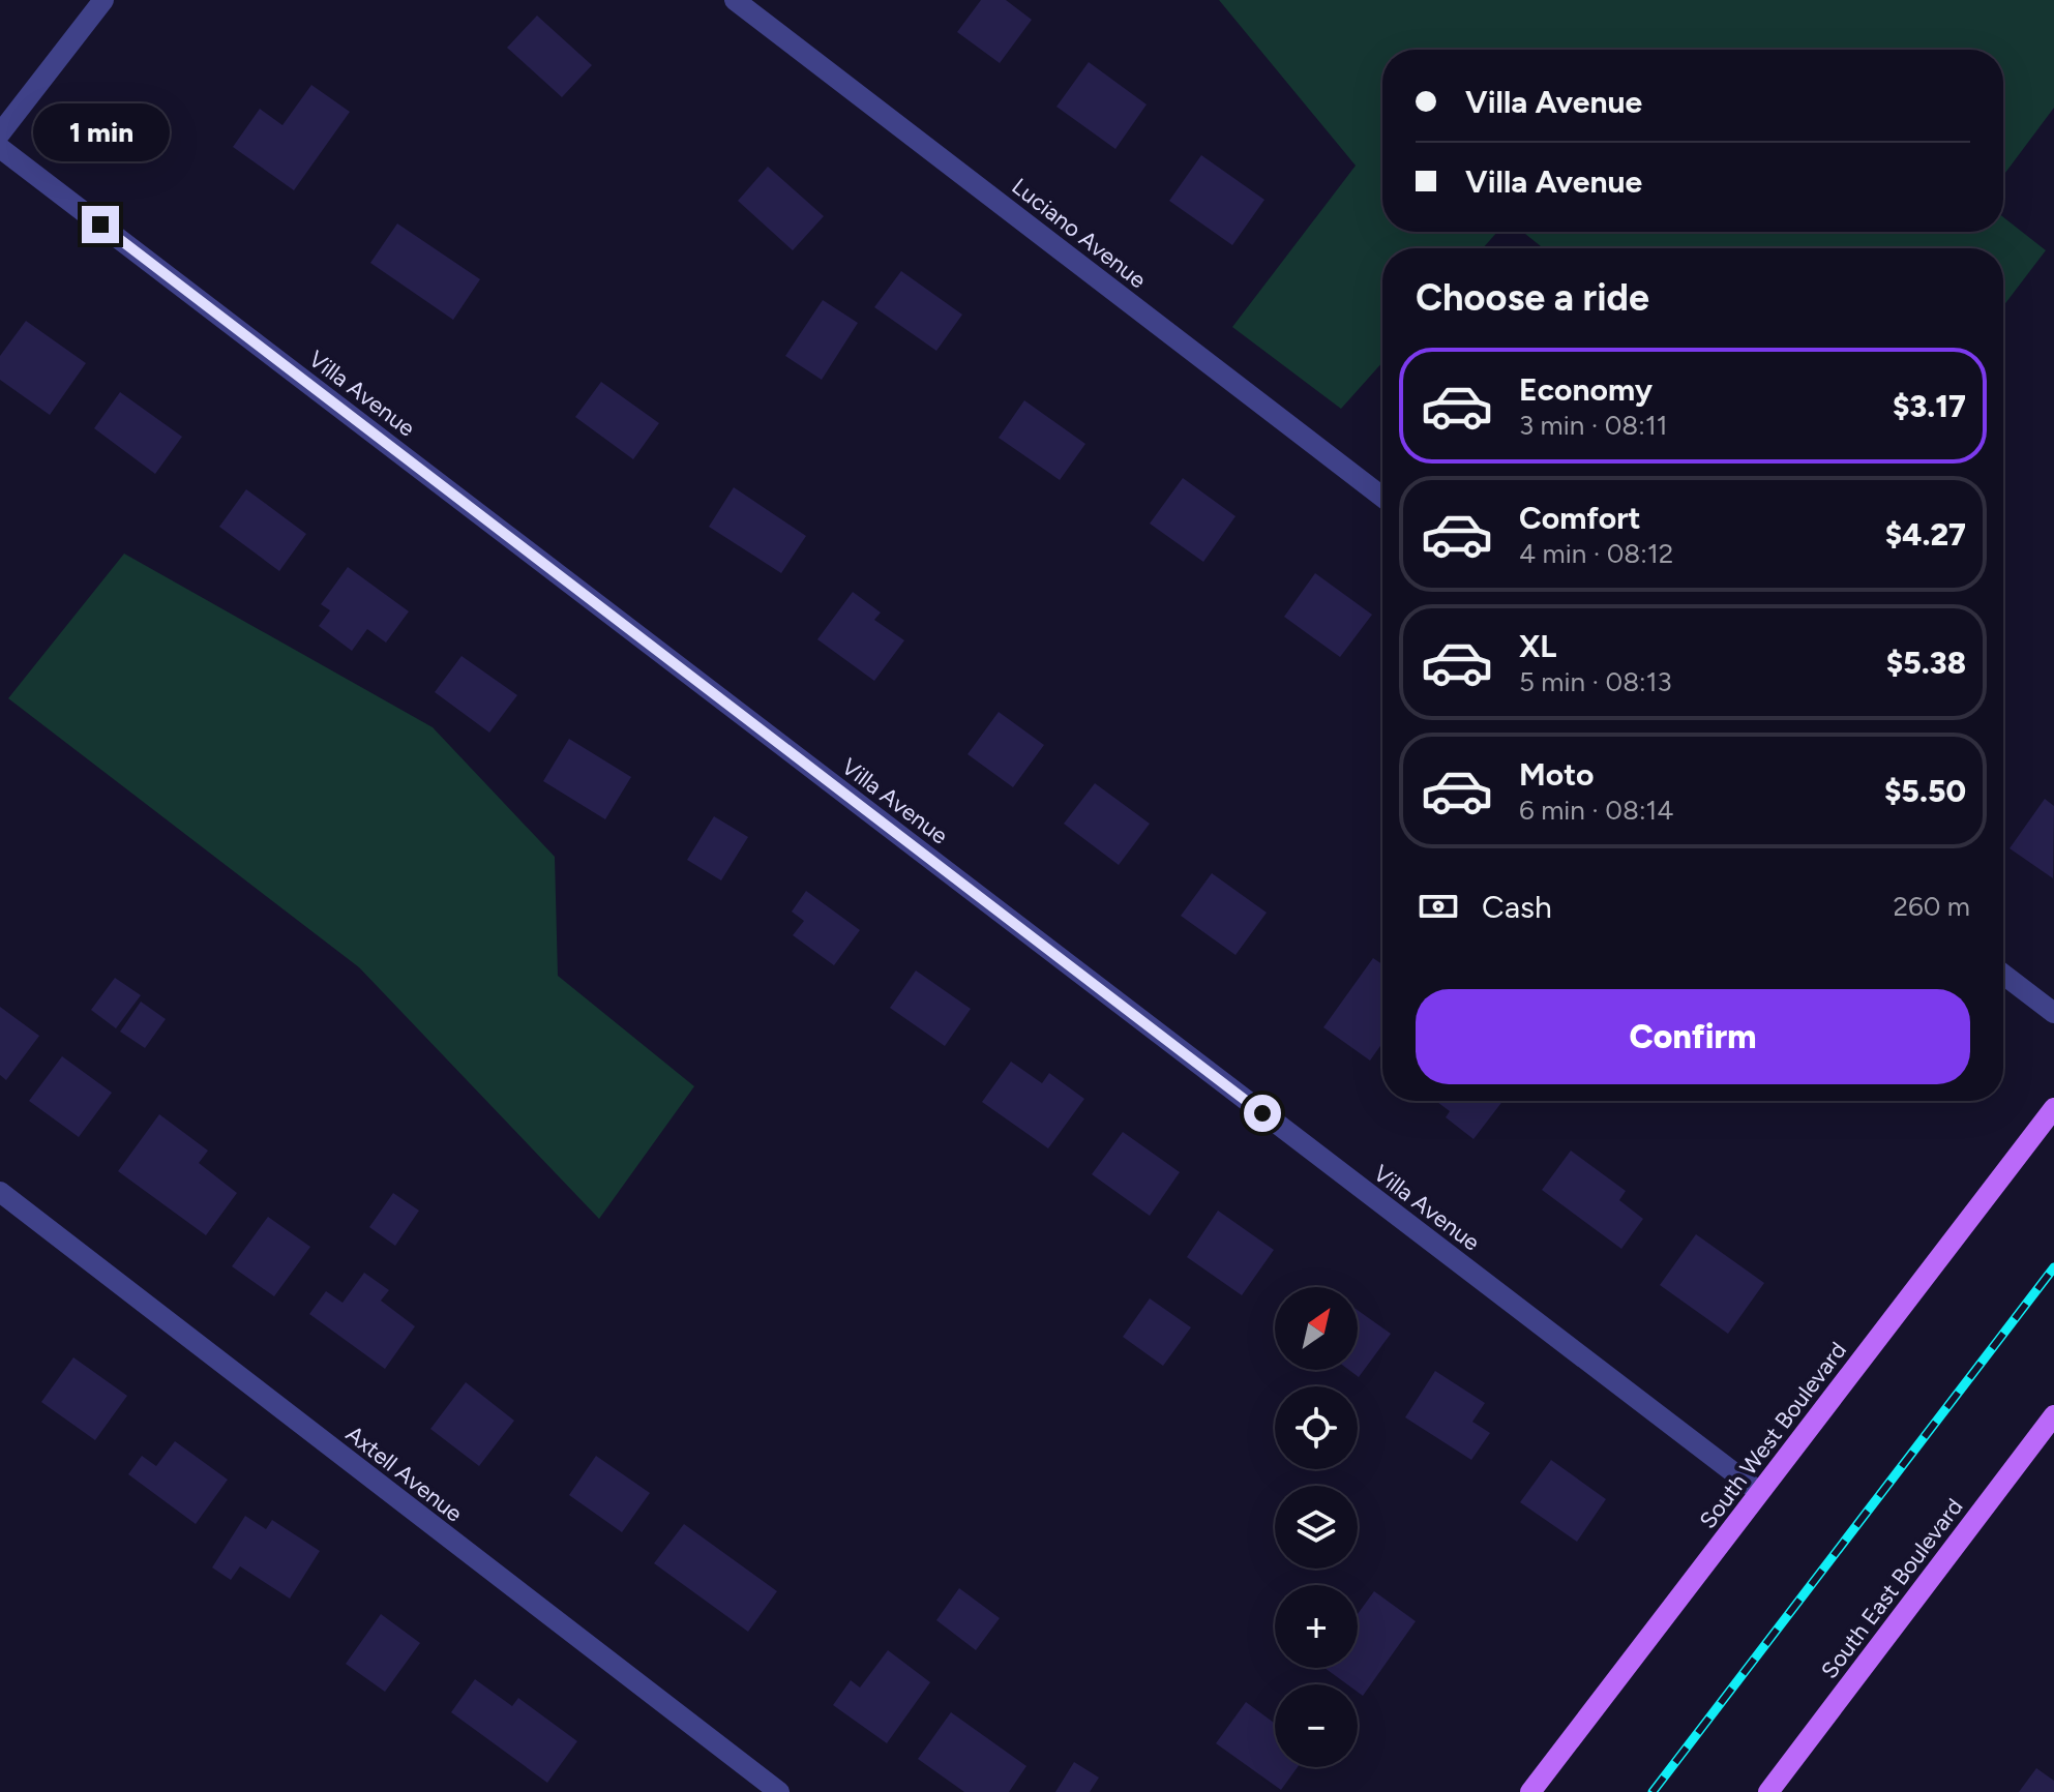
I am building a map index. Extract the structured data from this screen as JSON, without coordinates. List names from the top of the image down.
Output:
{
  "streets": {
    "main road": ["South West Boulevard", "South East Boulevard"],
    "street": ["Luciano Avenue", "Villa Avenue", "Axtell Avenue"]
  },
  "crossings": [
    ["Villa Avenue", "South West Boulevard"]
  ],
  "north": "top right",
  "page": {
    "banner": ["Villa Avenue", "Villa Avenue"],
    "bubble": "1 min",
    "heading": "Choose a ride",
    "list": [
      {
        "name": "Economy",
        "note": "3 min · 08:11",
        "value": "$3.17"
      },
      {
        "name": "Comfort",
        "note": "4 min · 08:12",
        "value": "$4.27"
      },
      {
        "name": "XL",
        "note": "5 min · 08:13",
        "value": "$5.38"
      },
      {
        "name": "Moto",
        "note": "6 min · 08:14",
        "value": "$5.50"
      }
    ],
    "pay": ["Cash", "260 m"],
    "buttons": "Confirm",
    "map_buttons": ["+", "−"]
  }
}
